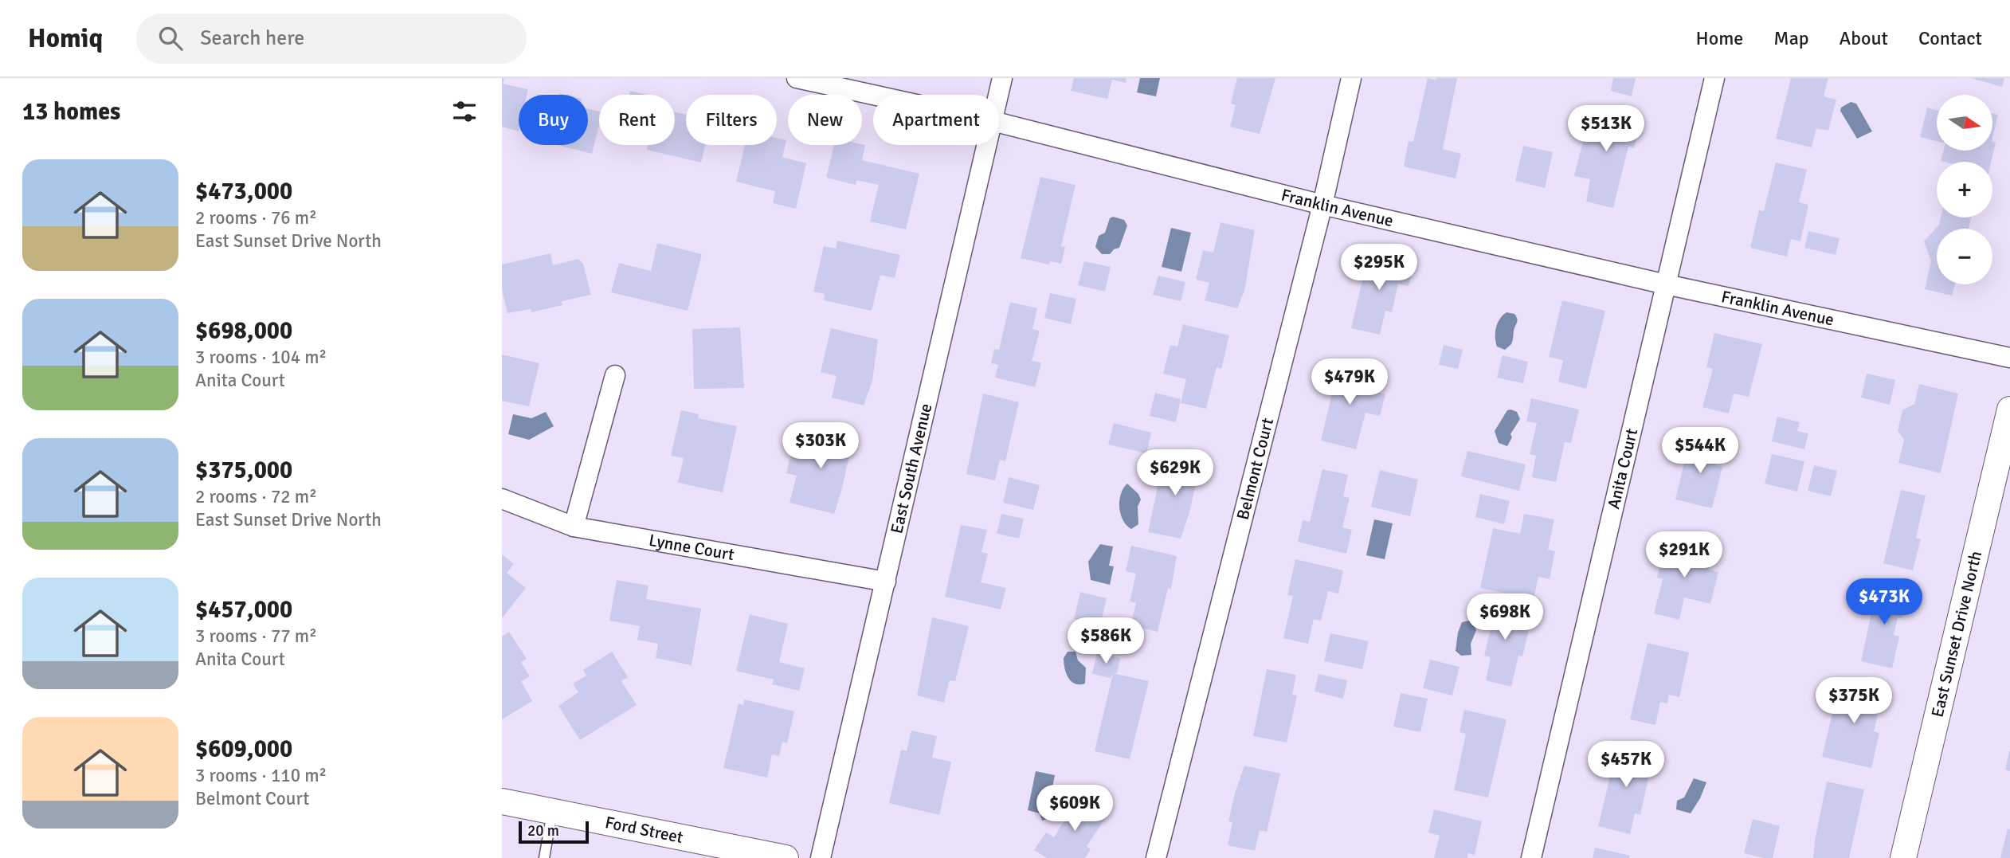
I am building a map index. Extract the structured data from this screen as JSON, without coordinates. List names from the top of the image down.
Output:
{
  "streets": {
    "street": [
      "Franklin Avenue",
      "East South Avenue",
      "Belmont Court",
      "Anita Court",
      "Lynne Court",
      "East Sunset Drive North",
      "Ford Street"
    ]
  },
  "crossings": [
    ["Franklin Avenue", "Belmont Court"],
    ["Franklin Avenue", "Anita Court"],
    ["East South Avenue", "Lynne Court"]
  ],
  "scale_bar": "20 m",
  "north": "right",
  "page": {
    "header": "Homiq",
    "search": "Search here",
    "nav": [
      "Home",
      "Map",
      "About",
      "Contact"
    ],
    "heading": "13 homes",
    "map_buttons": ["+", "−"],
    "chip": [
      "Buy",
      "Rent",
      "Filters",
      "New",
      "Apartment"
    ],
    "price": [
      "$513K",
      "$295K",
      "$479K",
      "$303K",
      "$544K",
      "$629K",
      "$291K",
      "$473K",
      "$698K",
      "$586K",
      "$375K",
      "$457K",
      "$609K"
    ],
    "list": [
      {
        "name": "$473,000",
        "note": "2 rooms · 76 m² · East Sunset Drive North"
      },
      {
        "name": "$698,000",
        "note": "3 rooms · 104 m² · Anita Court"
      },
      {
        "name": "$375,000",
        "note": "2 rooms · 72 m² · East Sunset Drive North"
      },
      {
        "name": "$457,000",
        "note": "3 rooms · 77 m² · Anita Court"
      },
      {
        "name": "$609,000",
        "note": "3 rooms · 110 m² · Belmont Court"
      }
    ],
    "scale": "20 m"
  }
}
